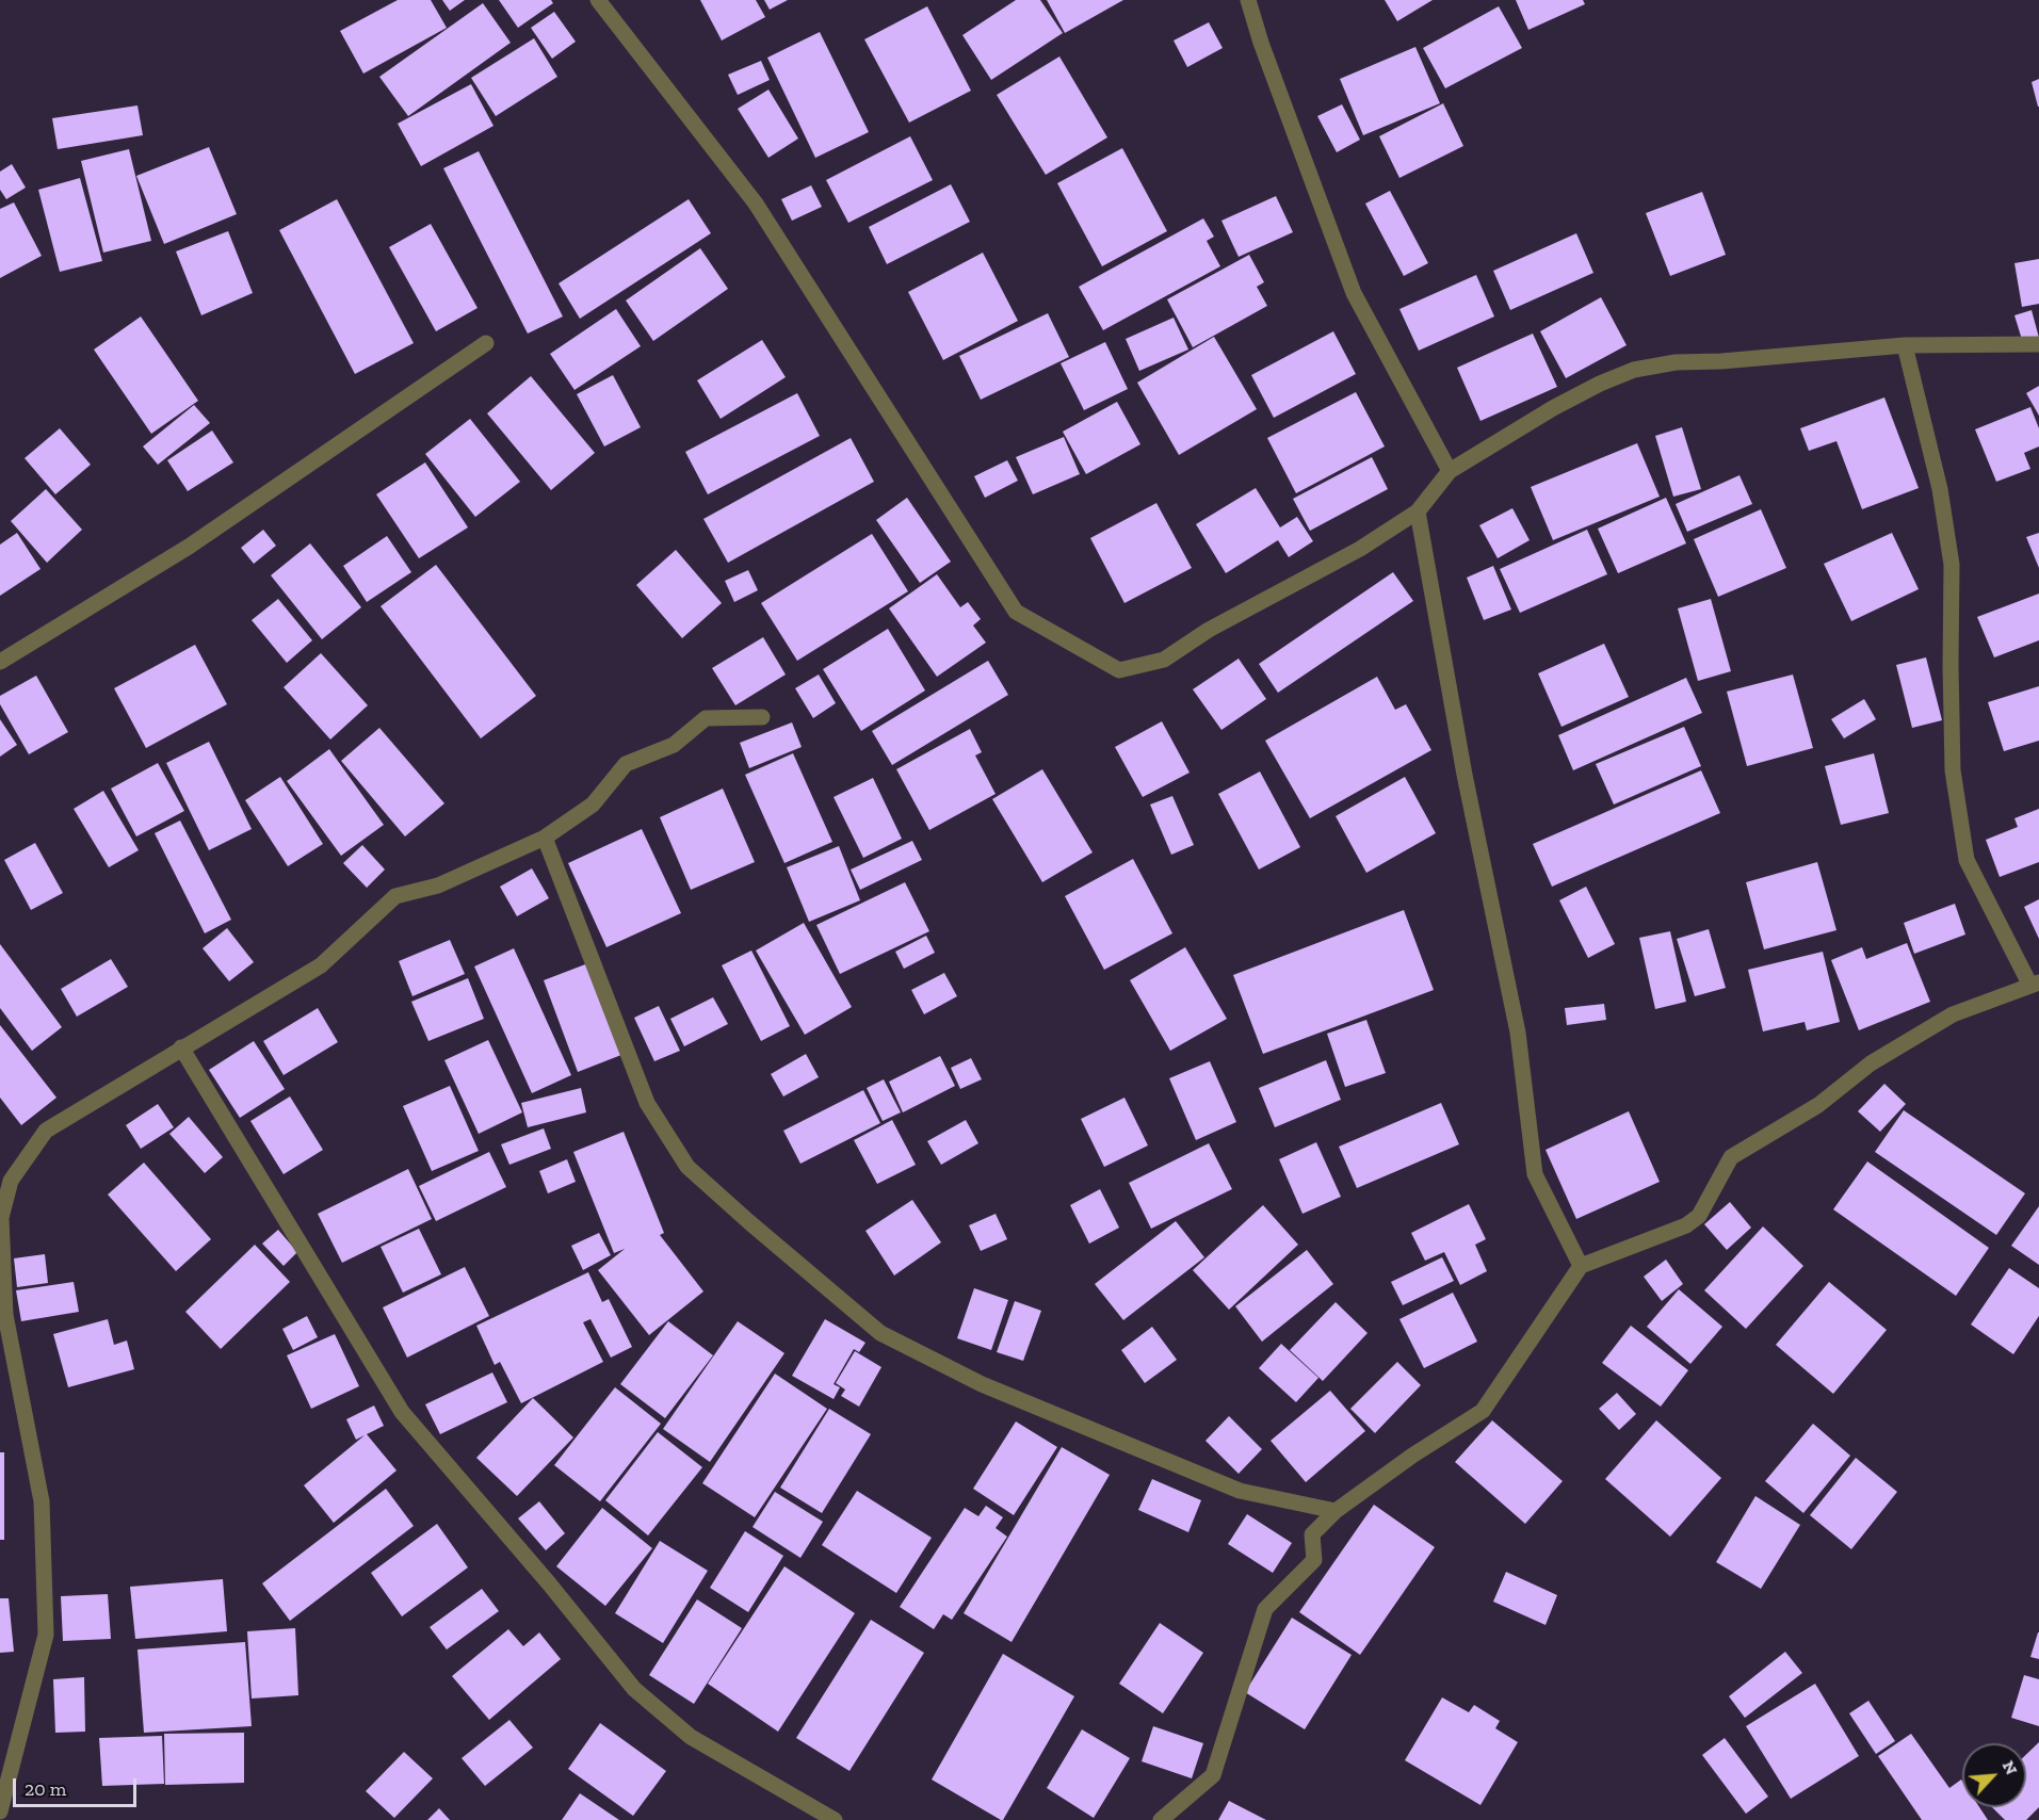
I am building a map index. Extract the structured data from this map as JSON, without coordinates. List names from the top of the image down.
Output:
{
  "scale_bar": "20 m",
  "north": "top right"
}
